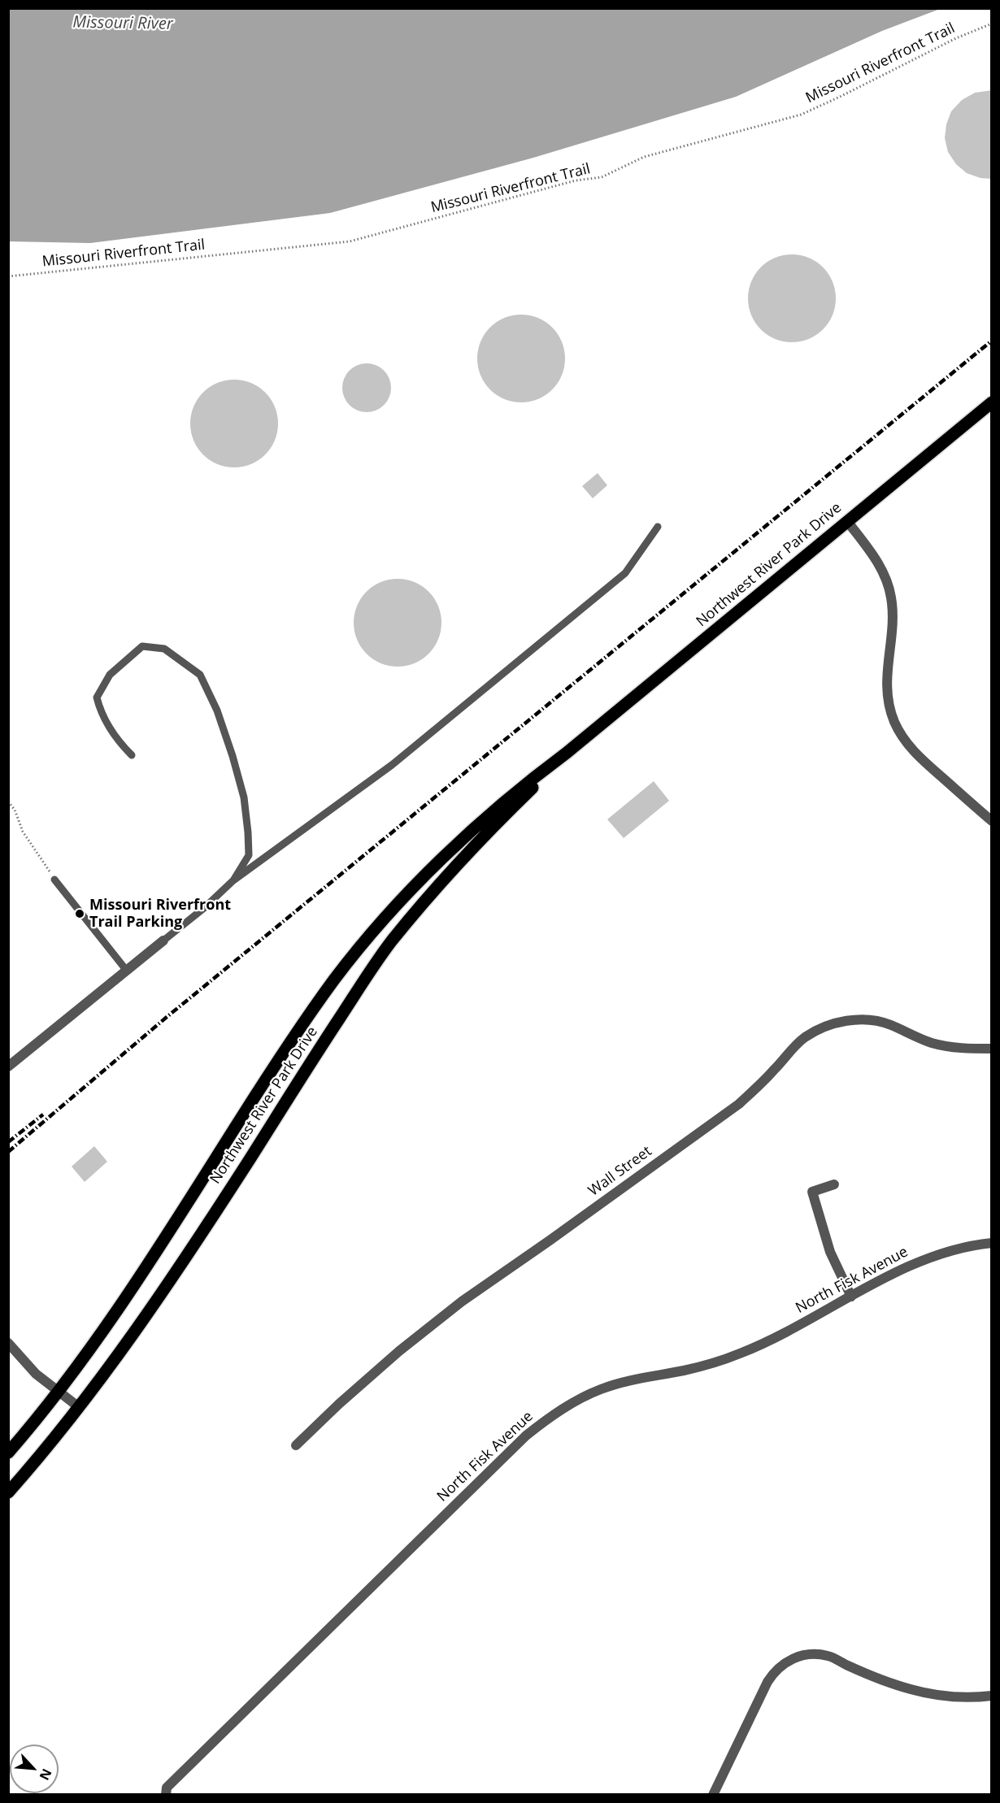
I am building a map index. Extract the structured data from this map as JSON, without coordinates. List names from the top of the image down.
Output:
{
  "streets": {
    "main road": ["Northwest River Park Drive"],
    "street": ["Wall Street", "North Fisk Avenue"],
    "path": ["Missouri Riverfront Trail"]
  },
  "water": ["Missouri River"],
  "places": ["Missouri Riverfront Trail Parking"],
  "north": "bottom right"
}
